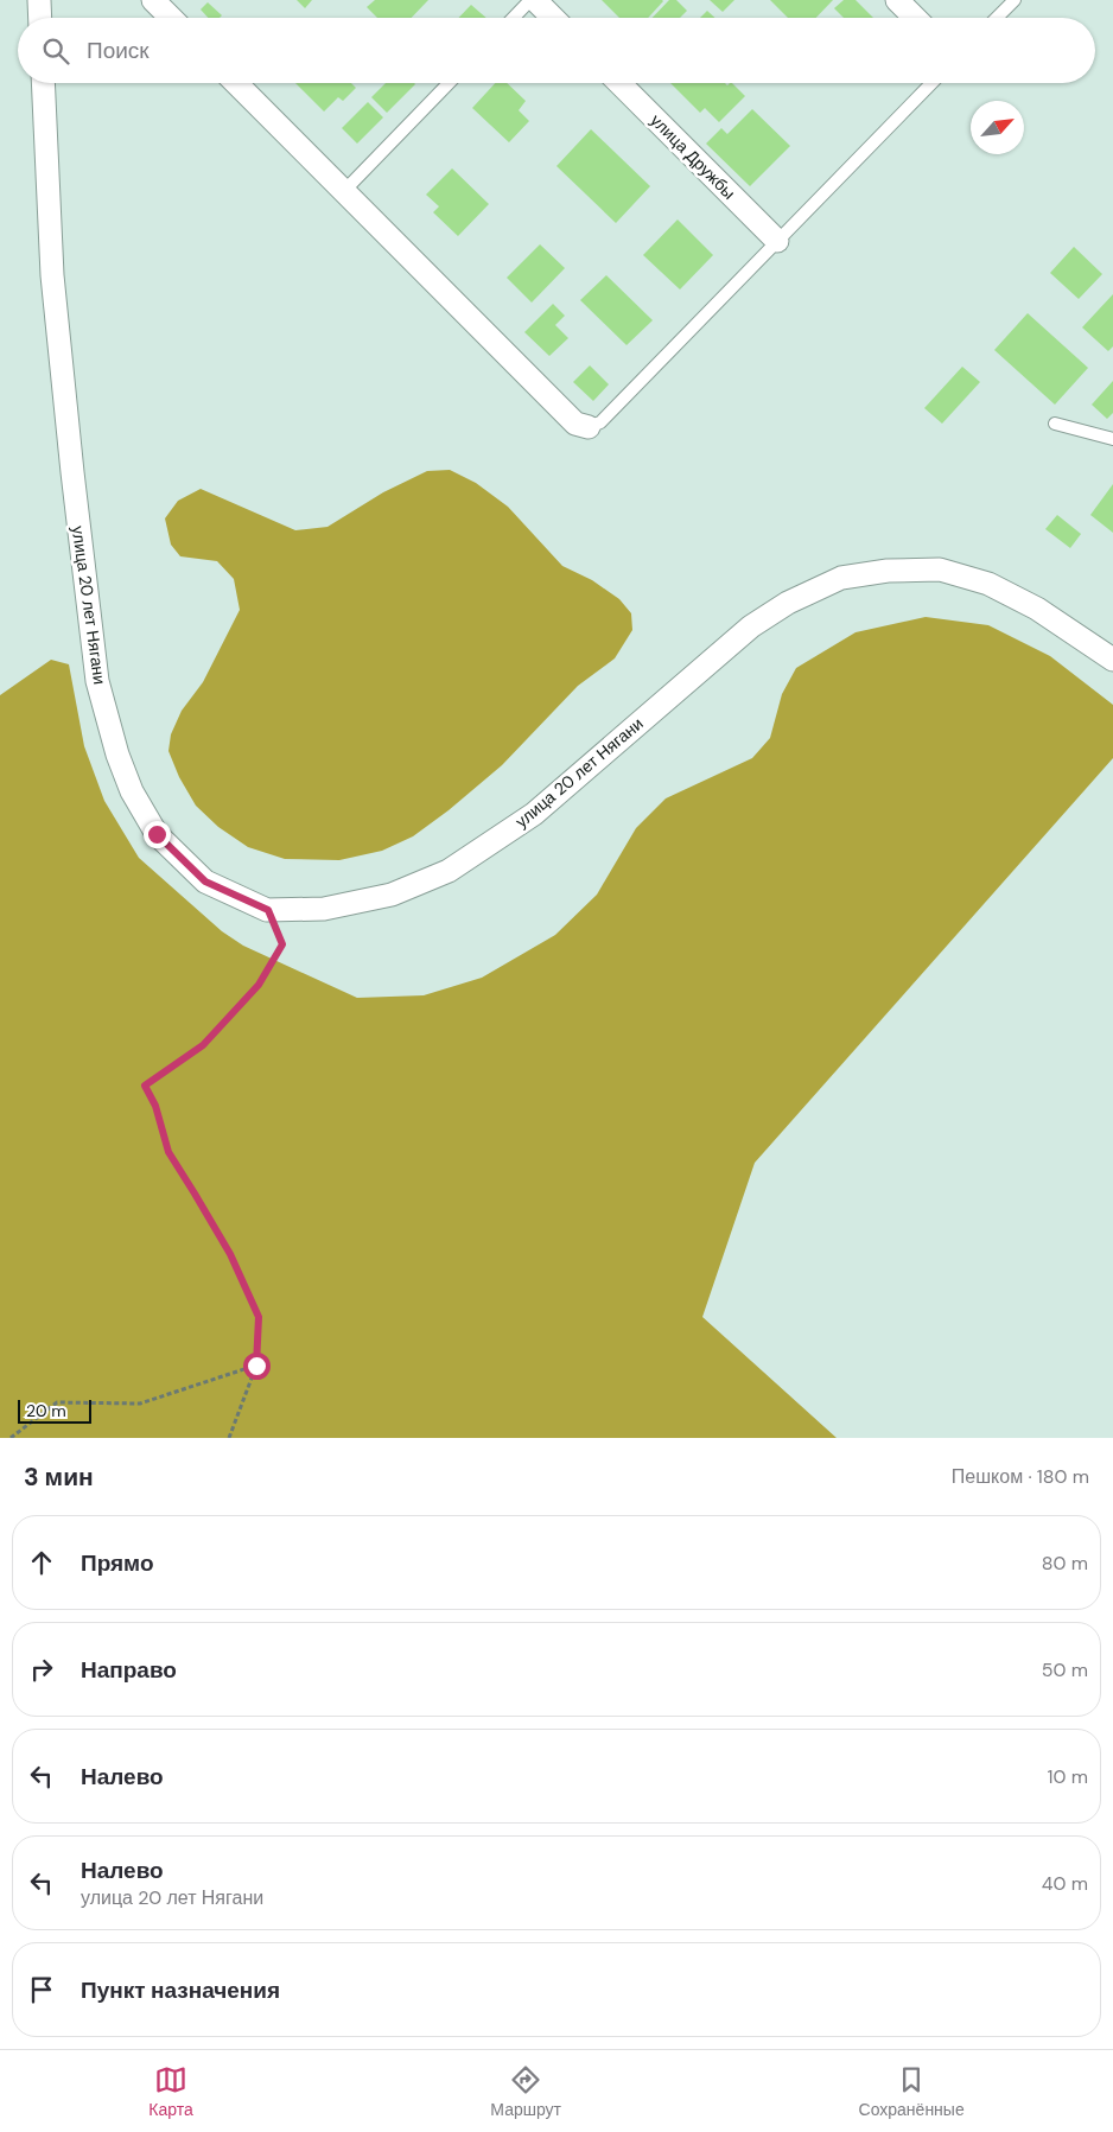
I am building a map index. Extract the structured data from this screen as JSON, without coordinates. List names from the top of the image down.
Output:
{
  "streets": {
    "street": ["улица Дружбы", "улица 20 лет Нягани"]
  },
  "scale_bar": "20 m",
  "north": "top right",
  "page": {
    "search": "Поиск",
    "scale": "20 m",
    "heading": ["3 мин", "Пешком · 180 m"],
    "list": [
      ["Прямо", "80 m"],
      ["Направо", "50 m"],
      ["Налево", "10 m"],
      ["Налево", "улица 20 лет Нягани", "40 m"],
      "Пункт назначения"
    ],
    "nav": ["Карта", "Маршрут", "Сохранённые"]
  }
}
